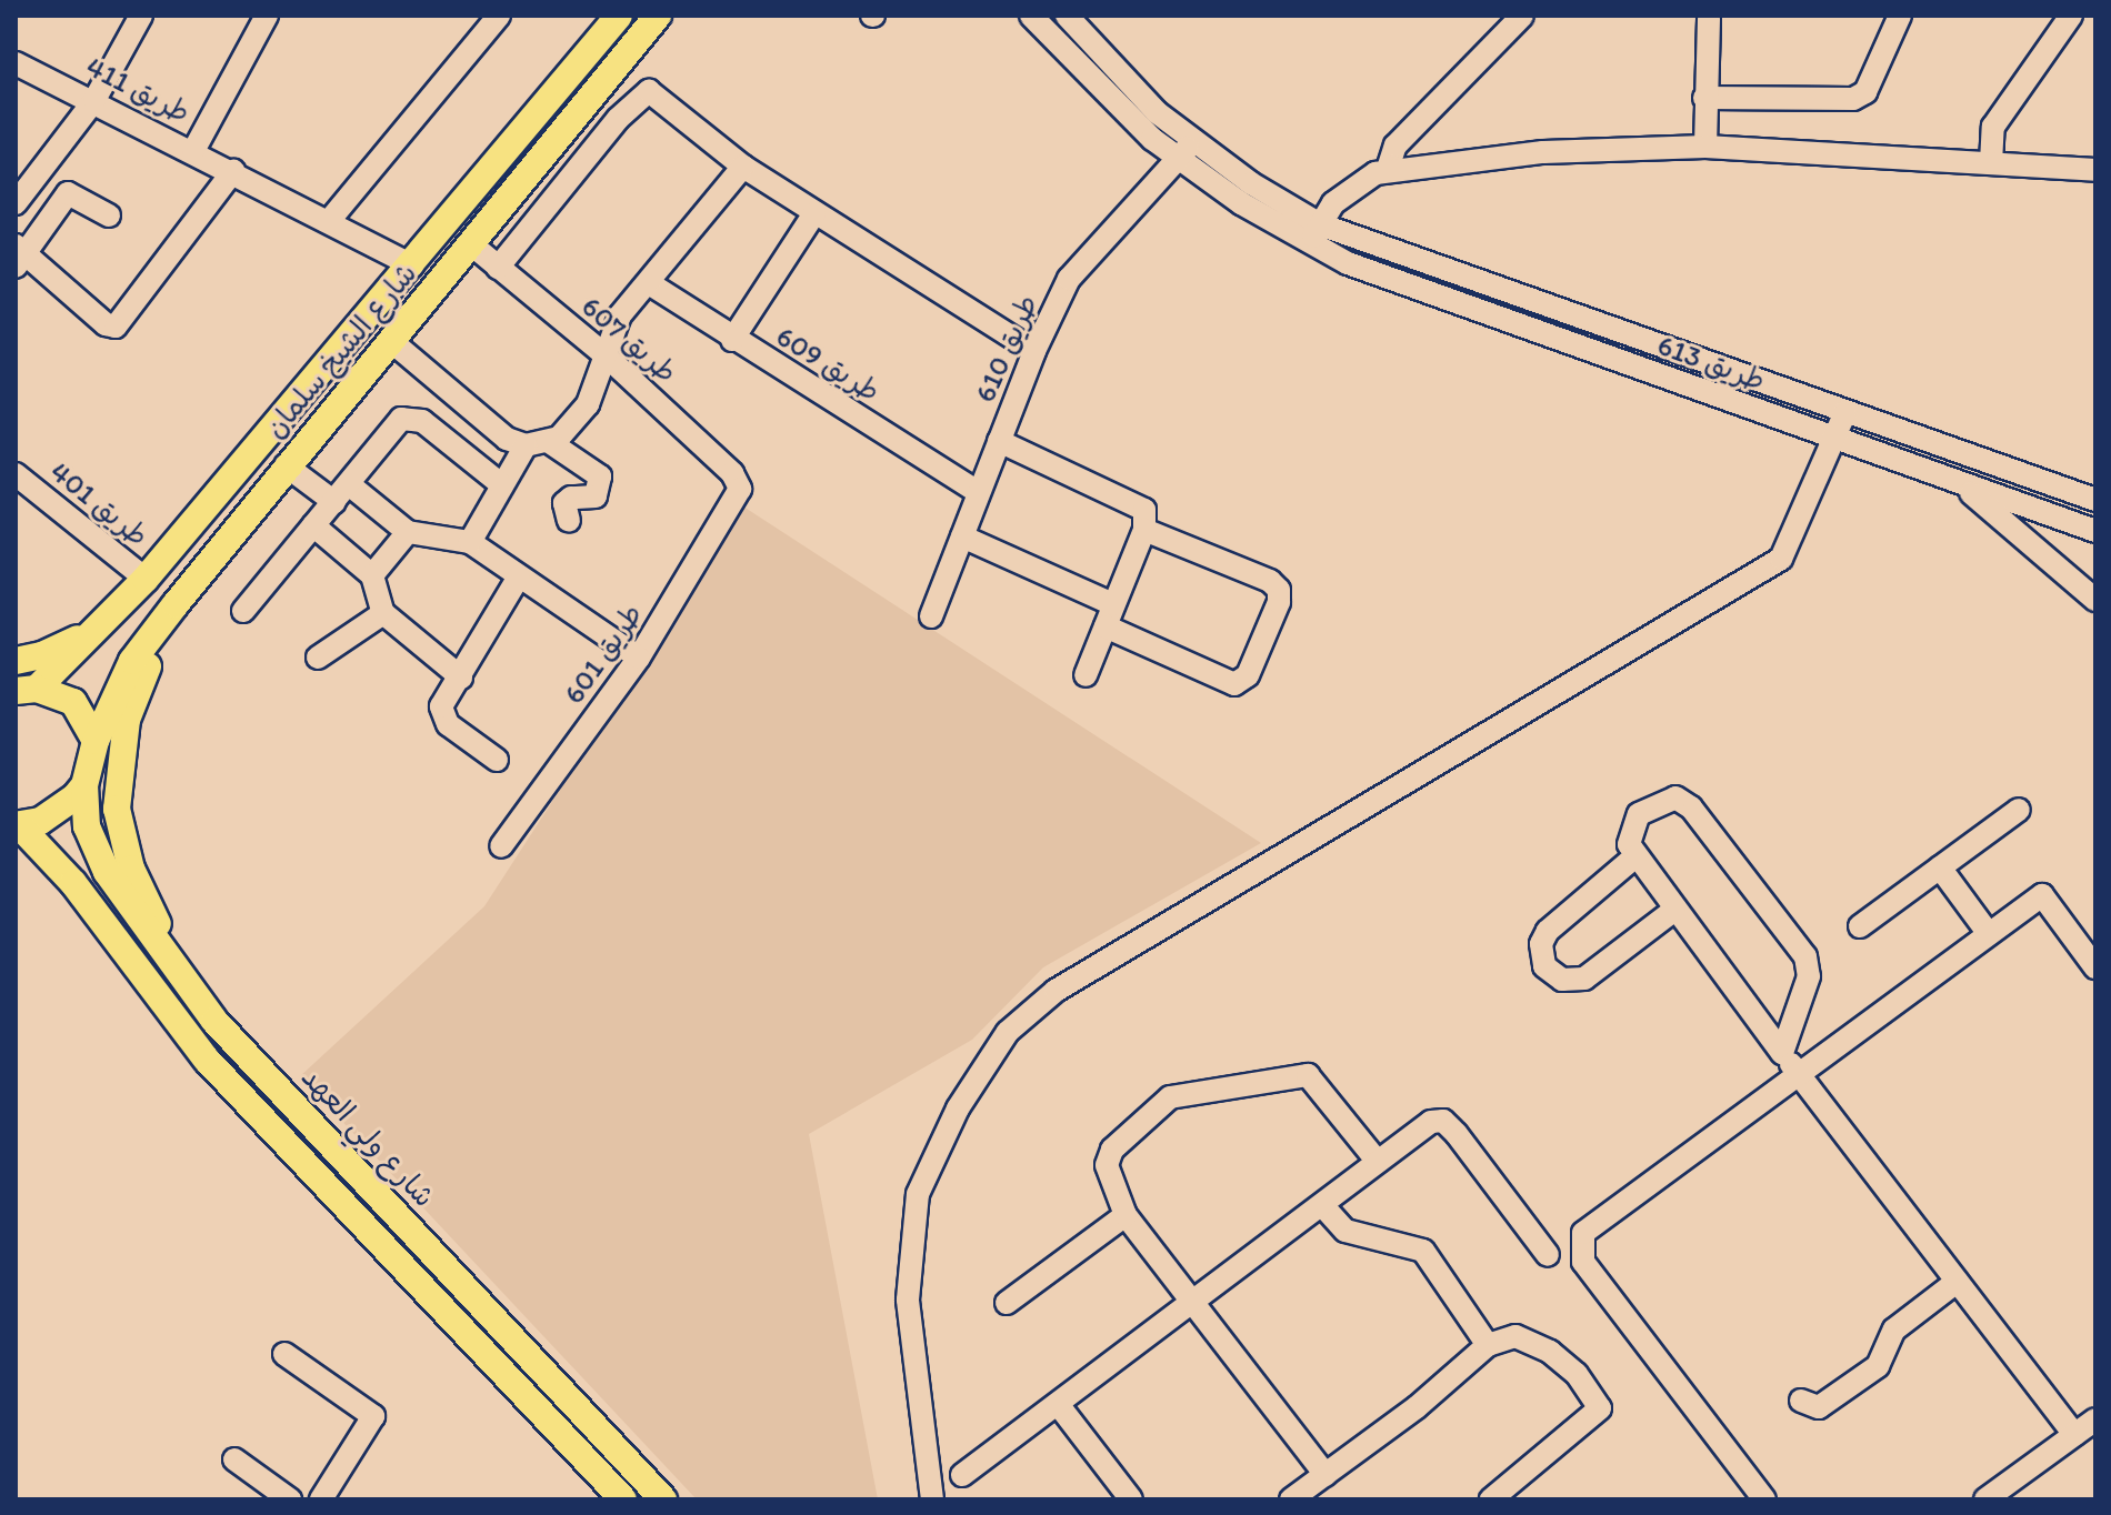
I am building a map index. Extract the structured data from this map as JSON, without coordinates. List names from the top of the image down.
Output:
{
  "streets": {
    "main road": ["شارع الشيخ سلمان", "شارع ولي العهد"],
    "street": [
      "طريق 411",
      "طريق 607",
      "طريق 610",
      "طريق 613",
      "طريق 609",
      "طريق 401",
      "طريق 601"
    ]
  },
  "crossings": [
    ["طريق 411", "شارع الشيخ سلمان"],
    ["طريق 607", "شارع الشيخ سلمان"],
    ["طريق 607", "طريق 601"],
    ["طريق 610", "طريق 613"],
    ["طريق 610", "طريق 609"],
    ["شارع الشيخ سلمان", "طريق 401"],
    ["شارع الشيخ سلمان", "شارع ولي العهد"]
  ]
}
